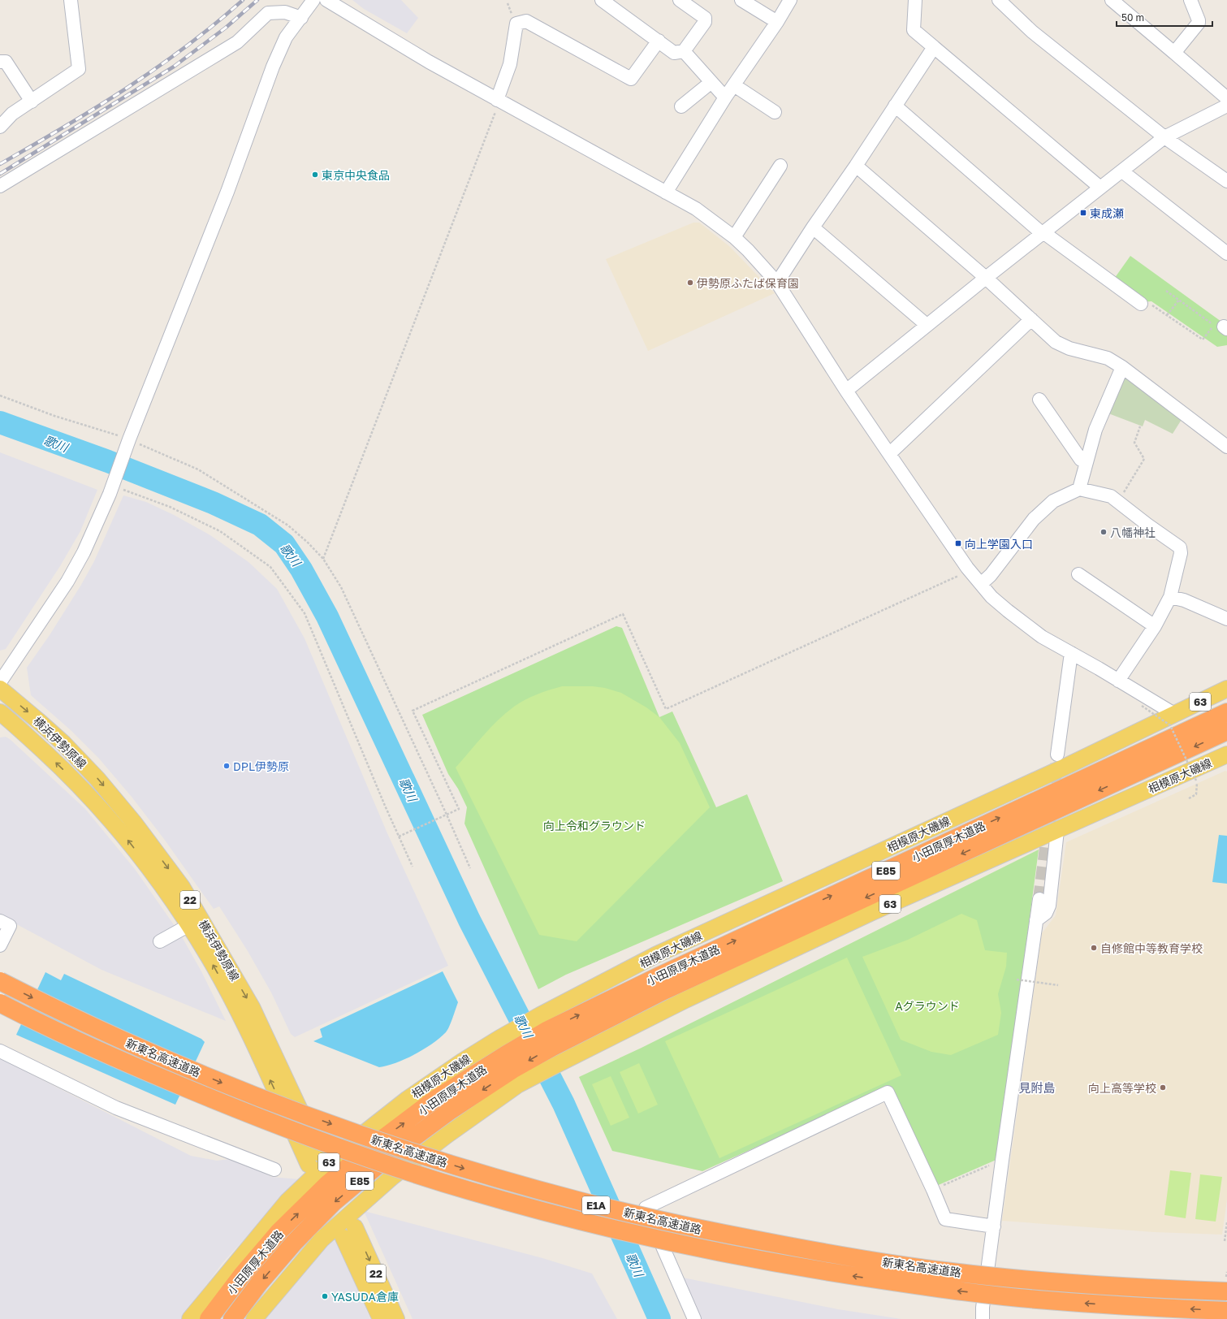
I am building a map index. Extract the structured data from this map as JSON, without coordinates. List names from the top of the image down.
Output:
{
  "streets": {
    "highway": [
      "小田原厚木道路",
      "E85",
      "新東名高速道路",
      "E1A"
    ],
    "main road": [
      "63",
      "横浜伊勢原線",
      "相模原大磯線",
      "22"
    ]
  },
  "crossings": [
    ["相模原大磯線", "小田原厚木道路"]
  ],
  "districts": ["見附島"],
  "water": ["歌川"],
  "parks": ["向上令和グラウンド", "Aグラウンド"],
  "places": {
    "other": [
      "東京中央食品",
      "伊勢原ふたば保育園",
      "八幡神社",
      "DPL伊勢原",
      "自修館中等教育学校",
      "向上高等学校",
      "YASUDA倉庫"
    ],
    "transit": ["東成瀬", "向上学園入口"]
  },
  "scale_bar": "50 m"
}
